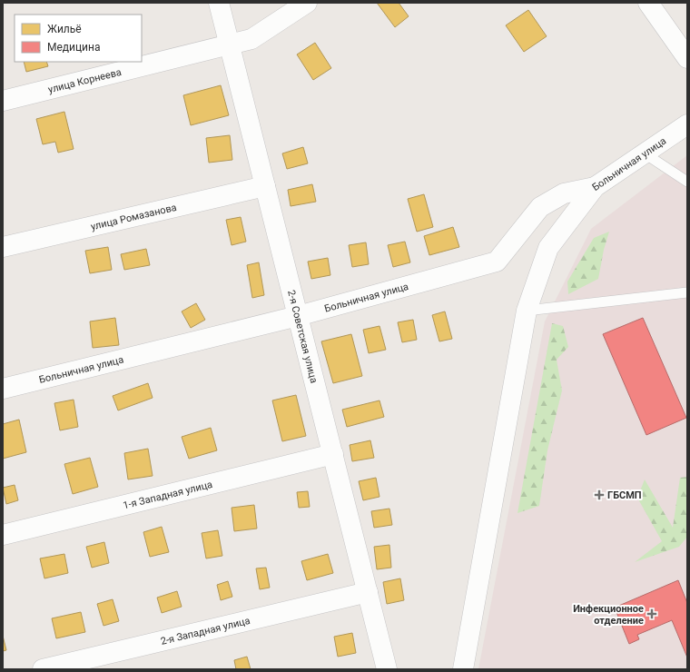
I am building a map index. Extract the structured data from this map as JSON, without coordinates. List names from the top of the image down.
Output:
{
  "streets": {
    "street": [
      "улица Корнеева",
      "Больничная улица",
      "улица Ромазанова",
      "2-я Советская улица",
      "1-я Западная улица",
      "2-я Западная улица"
    ]
  },
  "crossings": [
    ["улица Корнеева", "2-я Советская улица"],
    ["Больничная улица", "2-я Советская улица"],
    ["улица Ромазанова", "2-я Советская улица"],
    ["2-я Советская улица", "1-я Западная улица"],
    ["2-я Советская улица", "2-я Западная улица"]
  ],
  "places": {
    "health": ["ГБСМП", "Инфекционное отделение"]
  },
  "legend": ["Жильё", "Медицина"]
}
